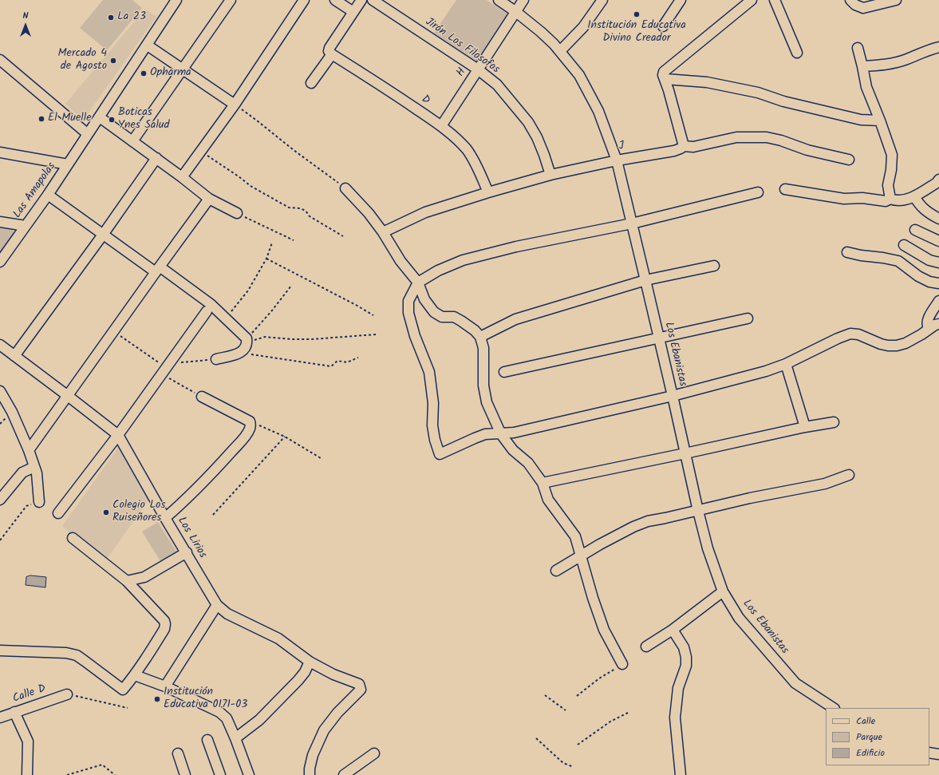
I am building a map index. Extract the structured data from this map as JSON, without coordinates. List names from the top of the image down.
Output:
{
  "streets": {
    "street": [
      "Jirón Los Filosofos",
      "H",
      "D",
      "J",
      "Las Amapolas",
      "Los Ebanistas",
      "Los Lirios",
      "Calle D"
    ]
  },
  "crossings": [
    ["Jirón Los Filosofos", "H"],
    ["Jirón Los Filosofos", "J"],
    ["H", "D"],
    ["H", "Los Ebanistas"],
    ["D", "J"],
    ["J", "Los Ebanistas"]
  ],
  "places": [
    "Institución Educativa Divino Creador",
    "La 23",
    "Mercado 4 de Agosto",
    "Opharma",
    "El Muelle",
    "Boticas Ynes Salud",
    "Colegio Los Ruiseñores",
    "Institución Educativa 0171-03"
  ],
  "legend": ["Calle", "Parque", "Edificio"],
  "north": "top"
}
